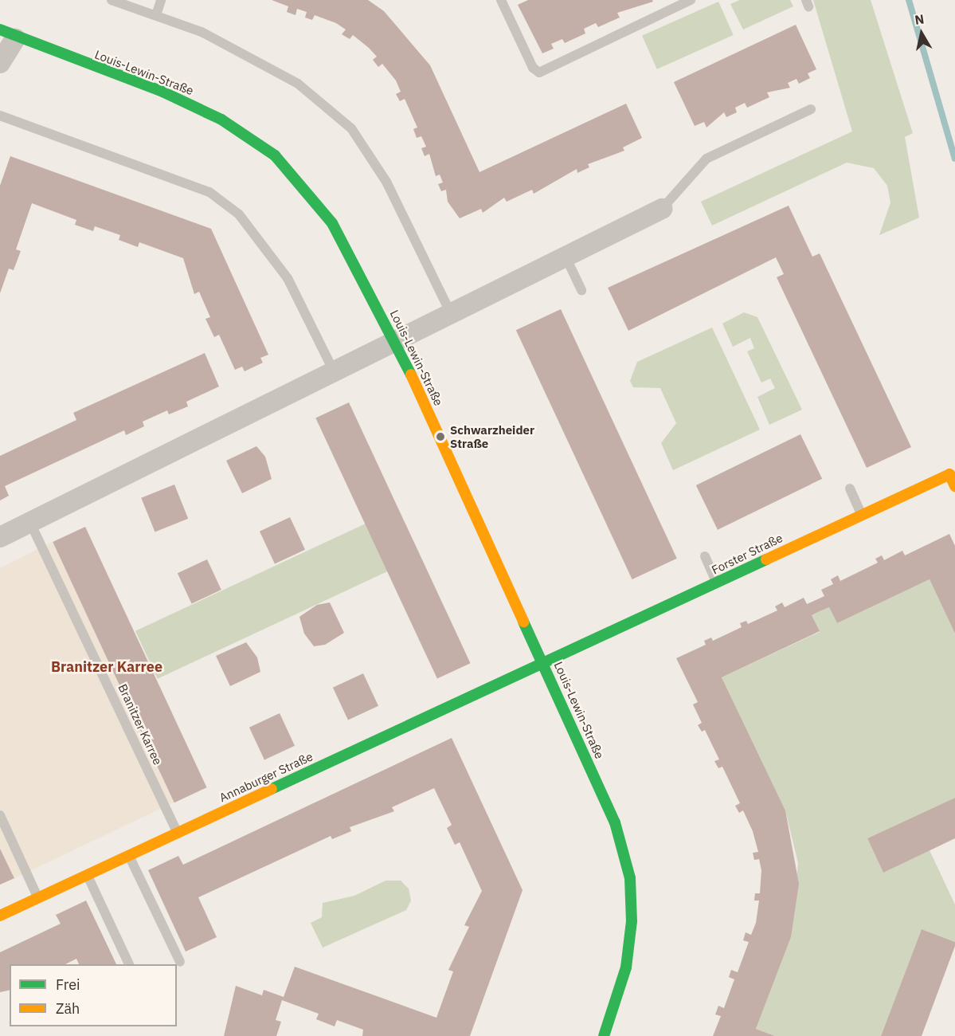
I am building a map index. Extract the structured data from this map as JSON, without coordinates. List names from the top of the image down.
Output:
{
  "streets": {
    "street": ["Louis-Lewin-Straße", "Forster Straße", "Annaburger Straße"],
    "lane": ["Branitzer Karree"]
  },
  "crossings": [
    ["Louis-Lewin-Straße", "Forster Straße"],
    ["Louis-Lewin-Straße", "Annaburger Straße"],
    ["Forster Straße", "Annaburger Straße"],
    ["Branitzer Karree", "Annaburger Straße"]
  ],
  "districts": ["Branitzer Karree"],
  "places": ["Schwarzheider Straße"],
  "legend": ["Frei", "Zäh"],
  "north": "top"
}
